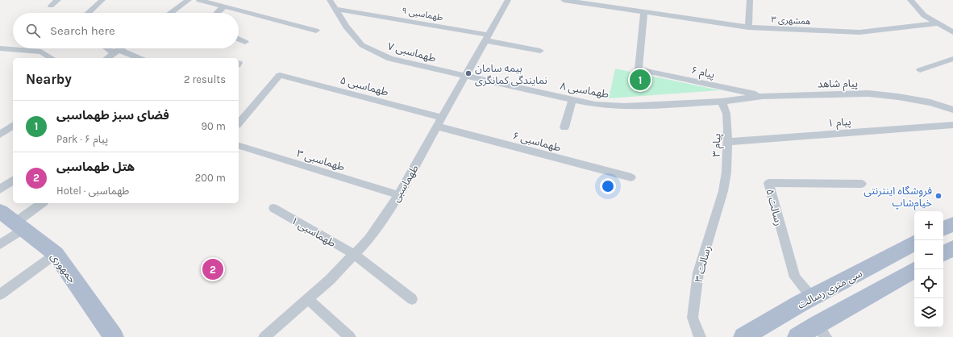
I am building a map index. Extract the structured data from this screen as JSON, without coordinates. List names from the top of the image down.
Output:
{
  "streets": {
    "main road": ["جمهوری", "سی متری رسالت"],
    "street": [
      "۹ طهماسبی",
      "۳ همشهری",
      "۷ طهماسبی",
      "۶ پیام",
      "پیام شاهد",
      "۵ طهماسبی",
      "۸ طهماسبی",
      "۱ پیام",
      "۶ طهماسبی",
      "۳ پیام",
      "۳ طهماسبی",
      "طهماسبی",
      "۵ رسالت",
      "۱ طهماسبی",
      "۳ رسالت"
    ]
  },
  "crossings": [
    ["۹ طهماسبی", "۷ طهماسبی"],
    ["۹ طهماسبی", "طهماسبی"],
    ["۳ همشهری", "۶ پیام"],
    ["۷ طهماسبی", "۸ طهماسبی"],
    ["۷ طهماسبی", "طهماسبی"],
    ["۶ پیام", "پیام شاهد"],
    ["پیام شاهد", "۸ طهماسبی"],
    ["پیام شاهد", "۳ پیام"],
    ["۵ طهماسبی", "۶ طهماسبی"],
    ["۵ طهماسبی", "طهماسبی"],
    ["۸ طهماسبی", "۳ پیام"],
    ["۸ طهماسبی", "طهماسبی"],
    ["۱ پیام", "۳ پیام"],
    ["۶ طهماسبی", "طهماسبی"],
    ["۳ پیام", "۳ رسالت"],
    ["۳ طهماسبی", "طهماسبی"],
    ["طهماسبی", "۱ طهماسبی"],
    ["۵ رسالت", "سی متری رسالت"]
  ],
  "places": ["بیمه سامان نمایندگی کمانگری", "فروشگاه اینترنتی خیام‌شاپ"],
  "page": {
    "search": "Search here",
    "heading": ["Nearby", "2 results"],
    "pins": ["1", "2"],
    "list": [
      {
        "mark": "1",
        "name": "فضای سبز طهماسبی",
        "note": "Park · ۶ پیام",
        "value": "90 m"
      },
      {
        "mark": "2",
        "name": "هتل طهماسبی",
        "note": "Hotel · طهماسبی",
        "value": "200 m"
      }
    ],
    "map_buttons": ["+", "−"]
  }
}
